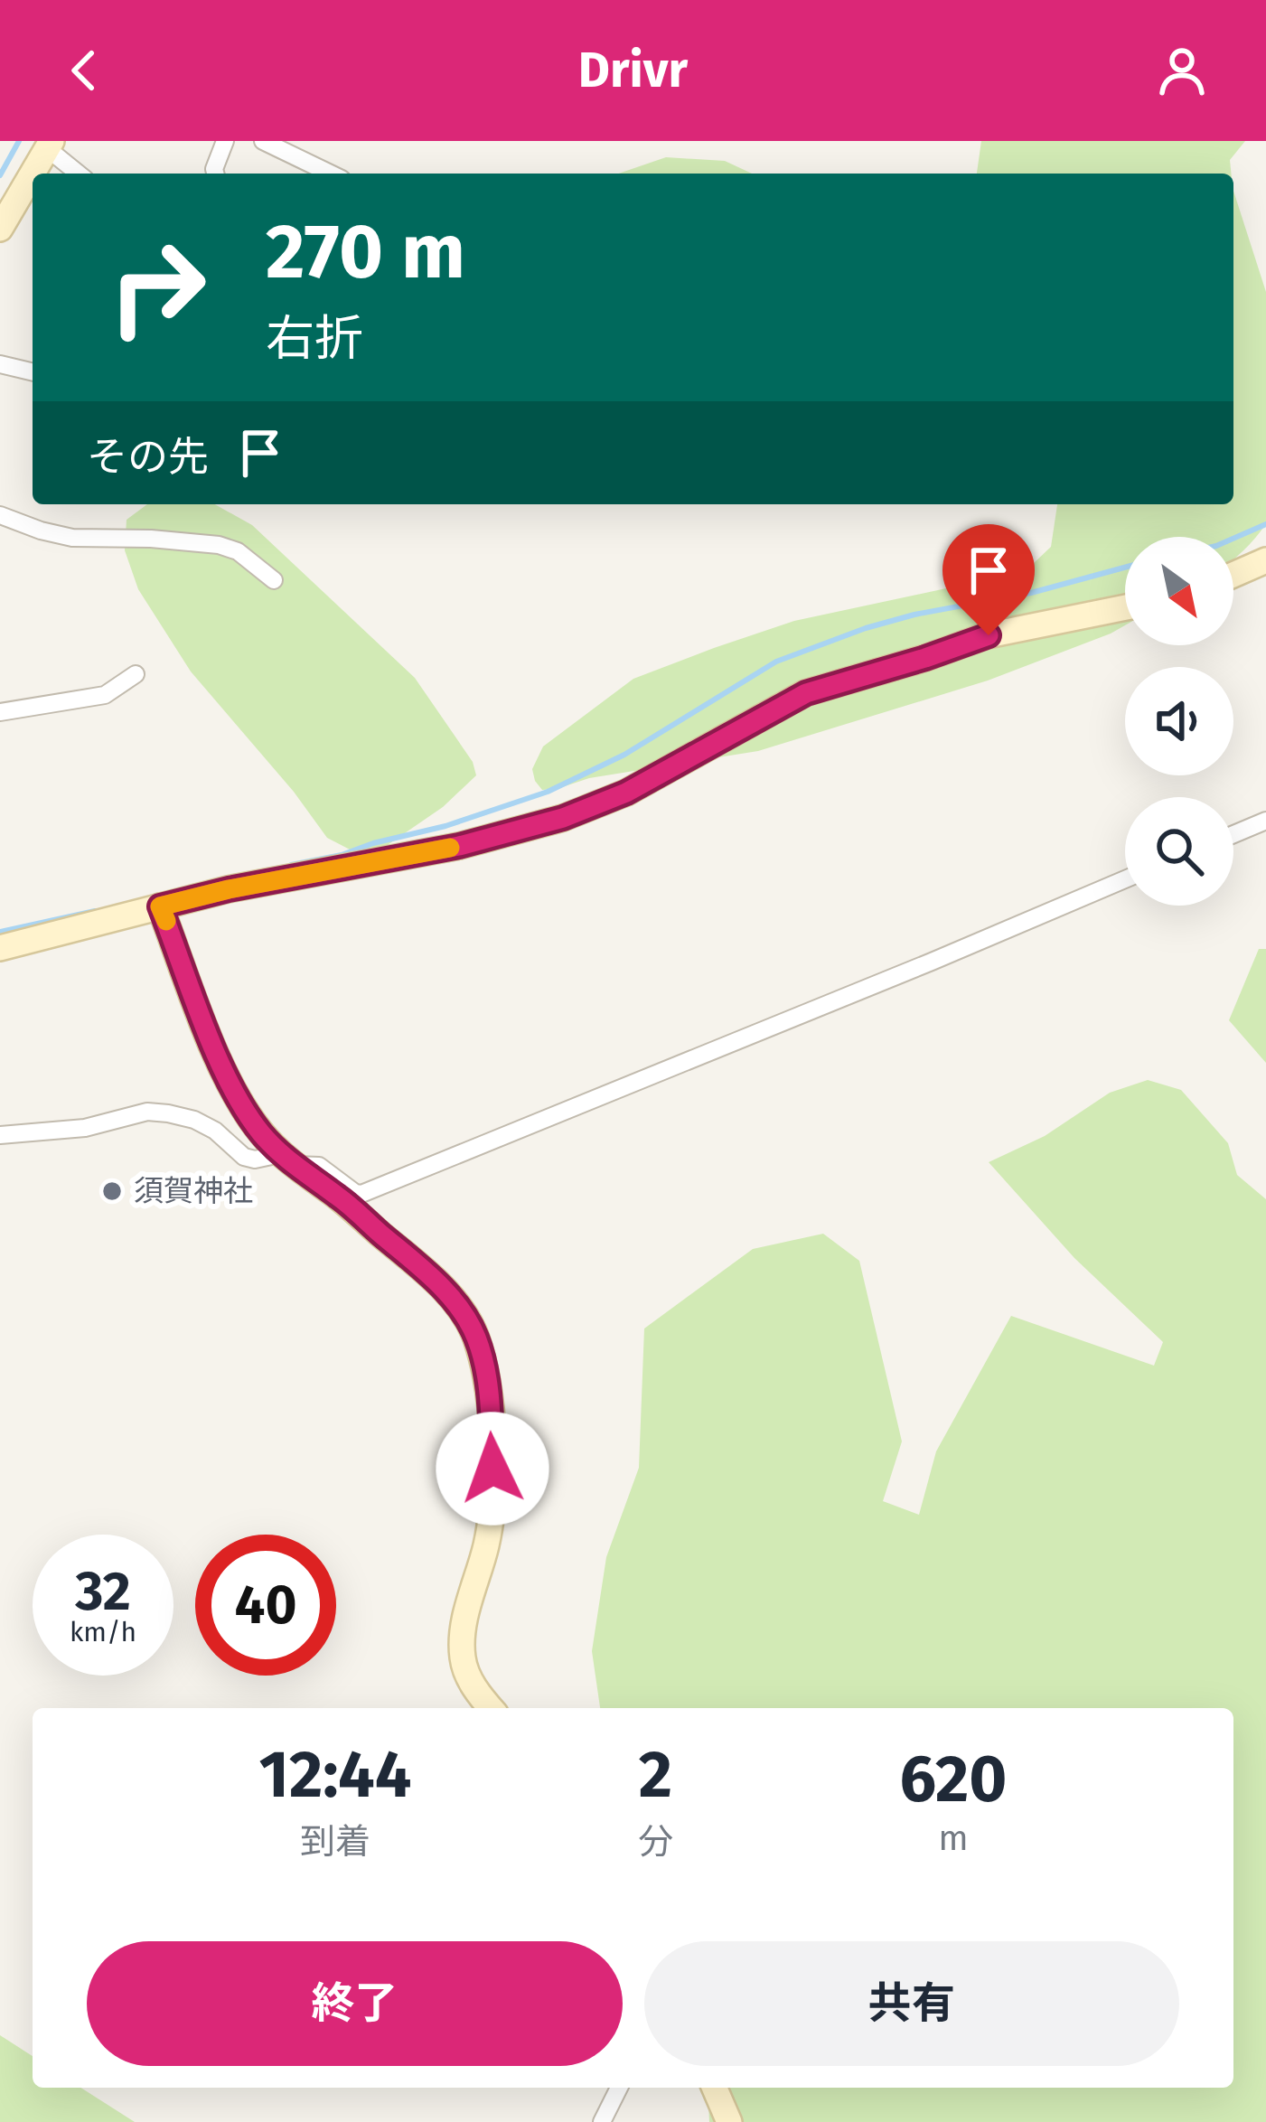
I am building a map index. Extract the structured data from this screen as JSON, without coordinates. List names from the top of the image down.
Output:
{
  "places": ["須賀神社"],
  "north": "bottom right",
  "page": {
    "header": "Drivr",
    "turn": ["270 m", "右折"],
    "then": "その先",
    "speed": "32 km/h",
    "limit": "40",
    "eta": [
      "12:44",
      "到着",
      "2",
      "分",
      "620",
      "m"
    ],
    "buttons": ["終了", "共有"]
  }
}
